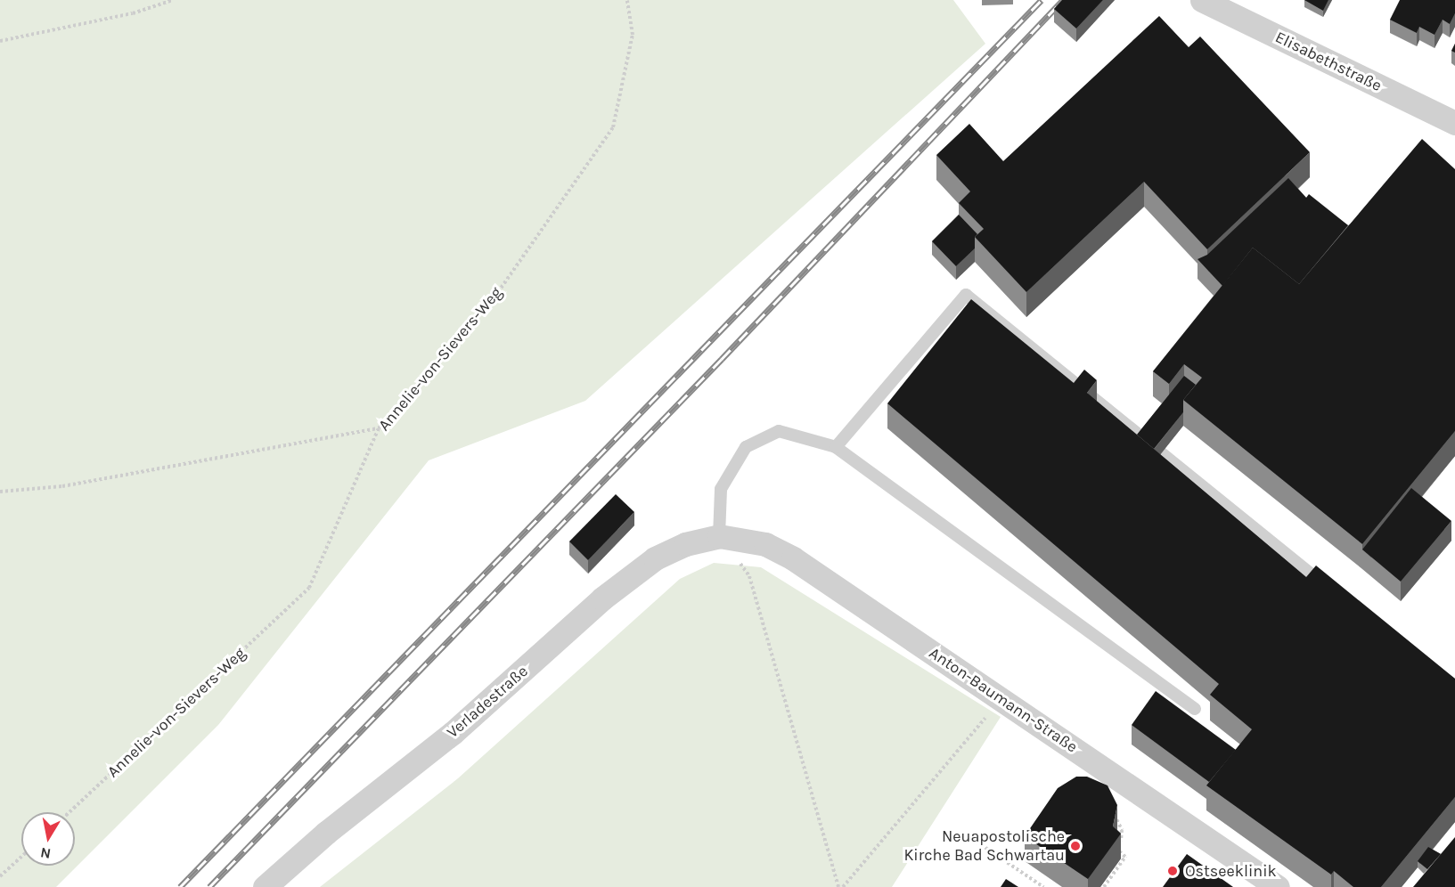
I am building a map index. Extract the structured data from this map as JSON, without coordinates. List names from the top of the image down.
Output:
{
  "streets": {
    "street": ["Elisabethstraße", "Anton-Baumann-Straße", "Verladestraße"],
    "path": ["Annelie-von-Sievers-Weg"]
  },
  "crossings": [
    ["Anton-Baumann-Straße", "Verladestraße"]
  ],
  "places": ["Neuapostolische Kirche Bad Schwartau", "Ostseeklinik"],
  "north": "bottom"
}
